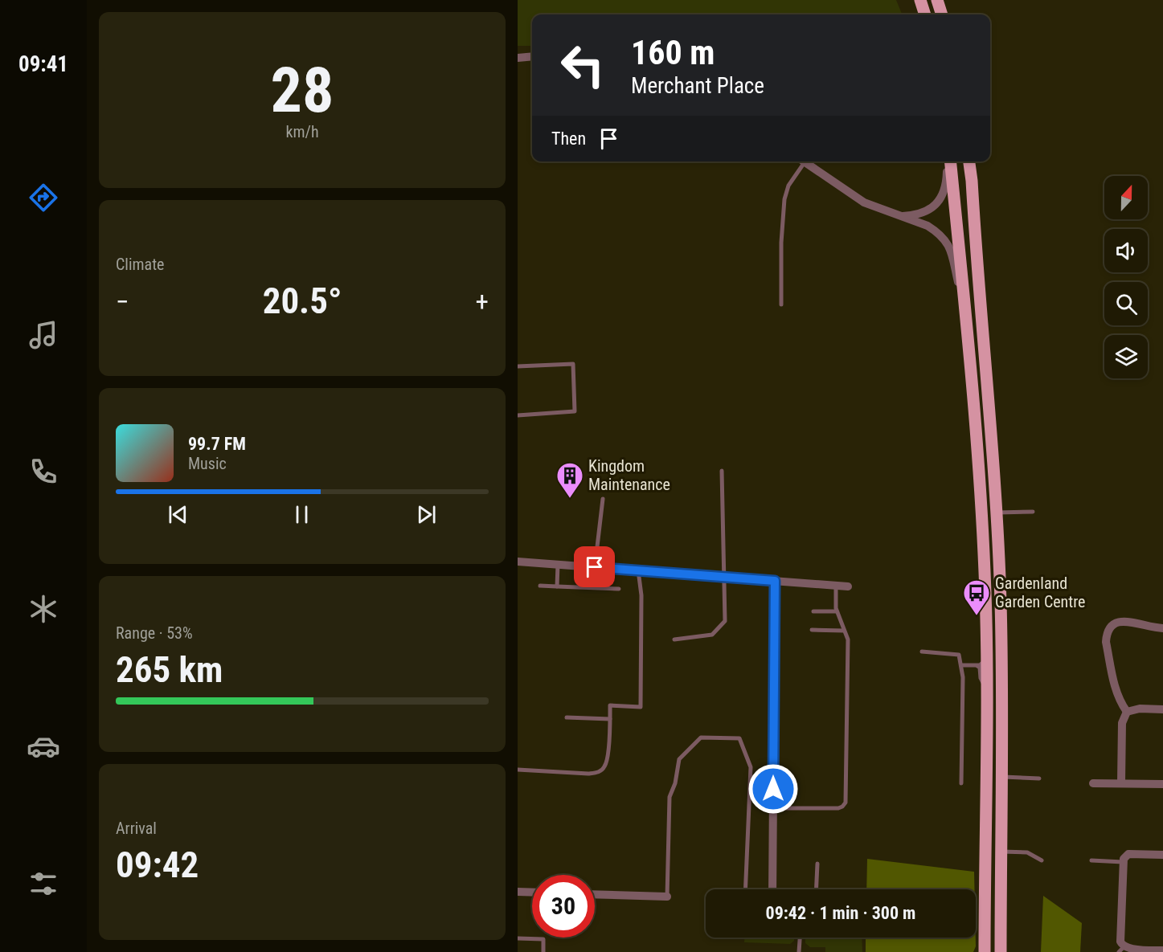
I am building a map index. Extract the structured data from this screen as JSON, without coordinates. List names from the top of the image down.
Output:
{
  "places": {
    "building": ["Kingdom Maintenance"],
    "bus stop": ["Gardenland Garden Centre"]
  },
  "north": "top",
  "page": {
    "tabs": "09:41",
    "tile": [
      ["28", "km/h"],
      "Climate",
      ["Range · 53%", "265 km"],
      ["Arrival", "09:42"]
    ],
    "turn": ["160 m", "Merchant Place"],
    "then": "Then",
    "heat": ["−", "20.5°", "+"],
    "song": ["99.7 FM", "Music"],
    "limit": "30",
    "trip": "09:42 · 1 min · 300 m"
  }
}
